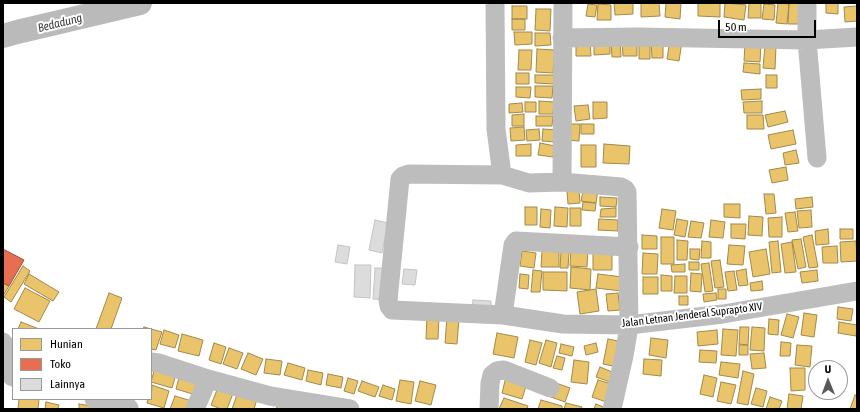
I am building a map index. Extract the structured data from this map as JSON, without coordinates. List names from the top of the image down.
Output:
{
  "streets": {
    "street": ["Jalan Letnan Jenderal Suprapto XIV"]
  },
  "water": ["Bedadung"],
  "legend": ["Hunian", "Toko", "Lainnya"],
  "scale_bar": "50 m",
  "north": "top"
}
